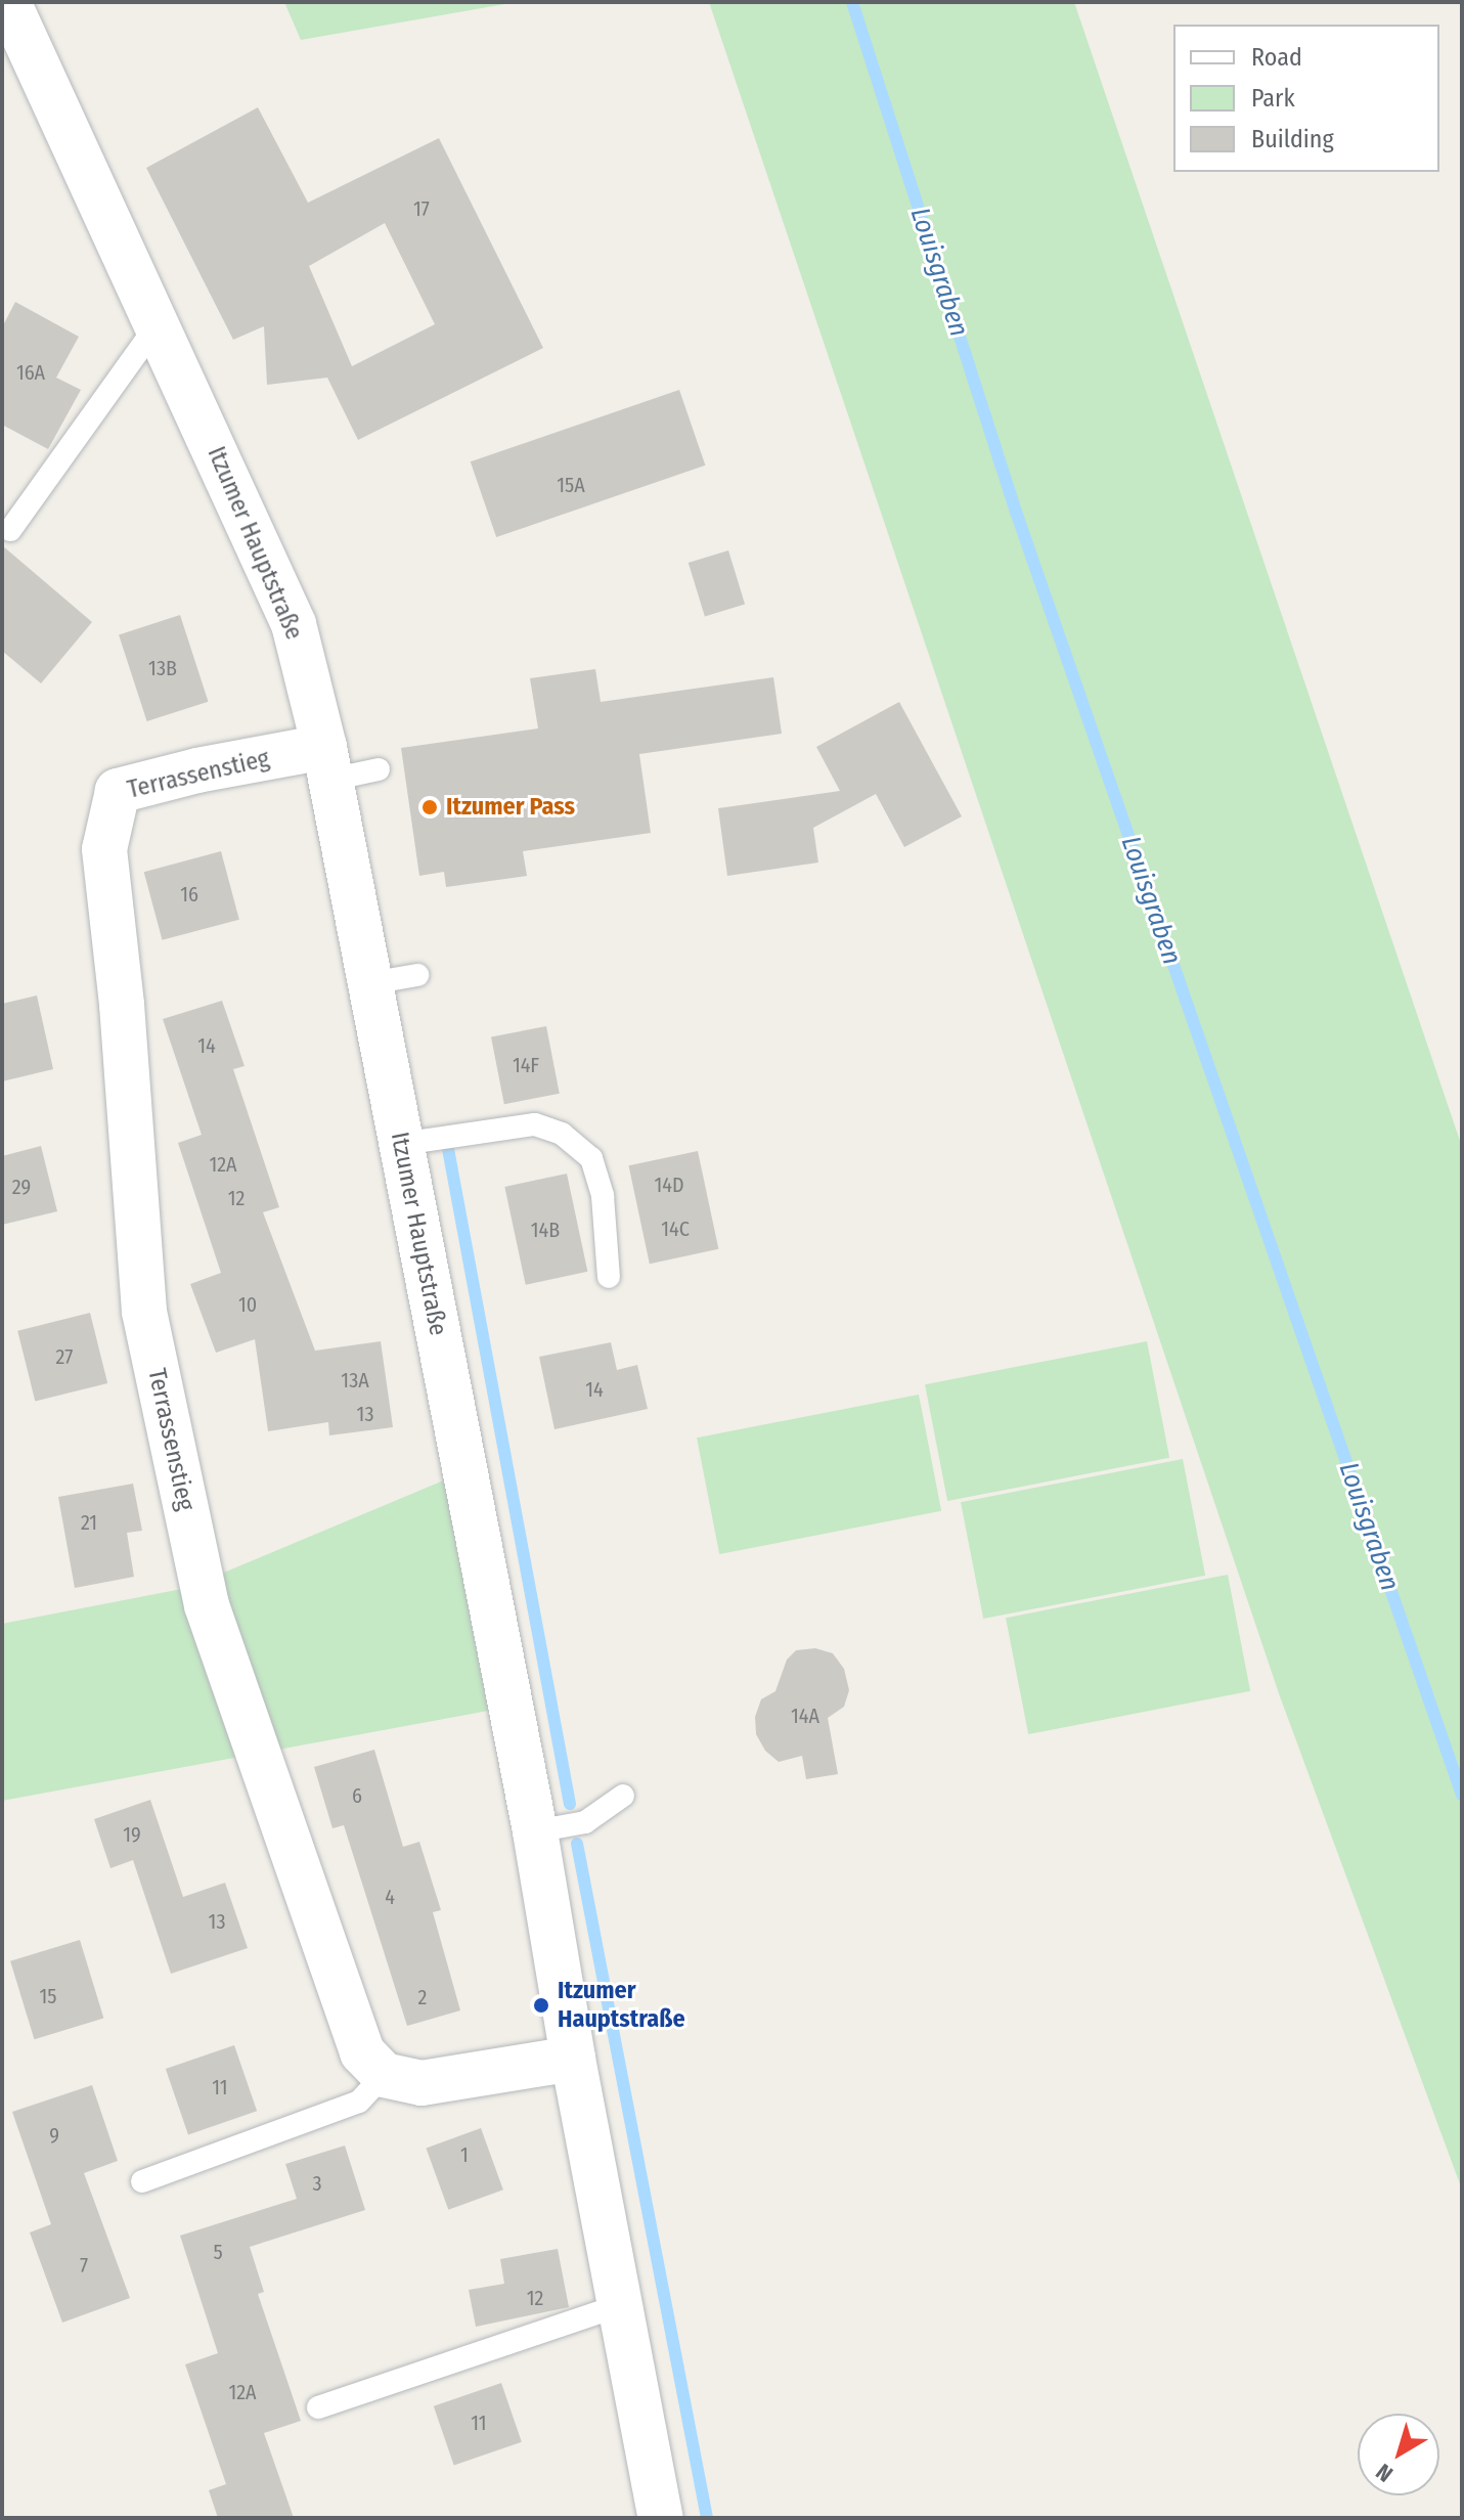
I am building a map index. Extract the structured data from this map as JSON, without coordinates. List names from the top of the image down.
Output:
{
  "streets": {
    "main road": ["Itzumer Hauptstraße", "Terrassenstieg"]
  },
  "crossings": [
    ["Itzumer Hauptstraße", "Terrassenstieg"]
  ],
  "water": ["Louisgraben"],
  "places": ["Itzumer Pass", "Itzumer Hauptstraße"],
  "house_numbers": [
    "17",
    "16A",
    "15A",
    "13B",
    "16",
    "14",
    "14F",
    "12A",
    "14D",
    "29",
    "12",
    "14C",
    "14B",
    "10",
    "27",
    "13A",
    "14",
    "13",
    "21",
    "14A",
    "6",
    "19",
    "4",
    "13",
    "15",
    "2",
    "11",
    "9",
    "1",
    "3",
    "5",
    "7",
    "12",
    "12A",
    "11"
  ],
  "legend": ["Road", "Park", "Building"],
  "north": "bottom left"
}
